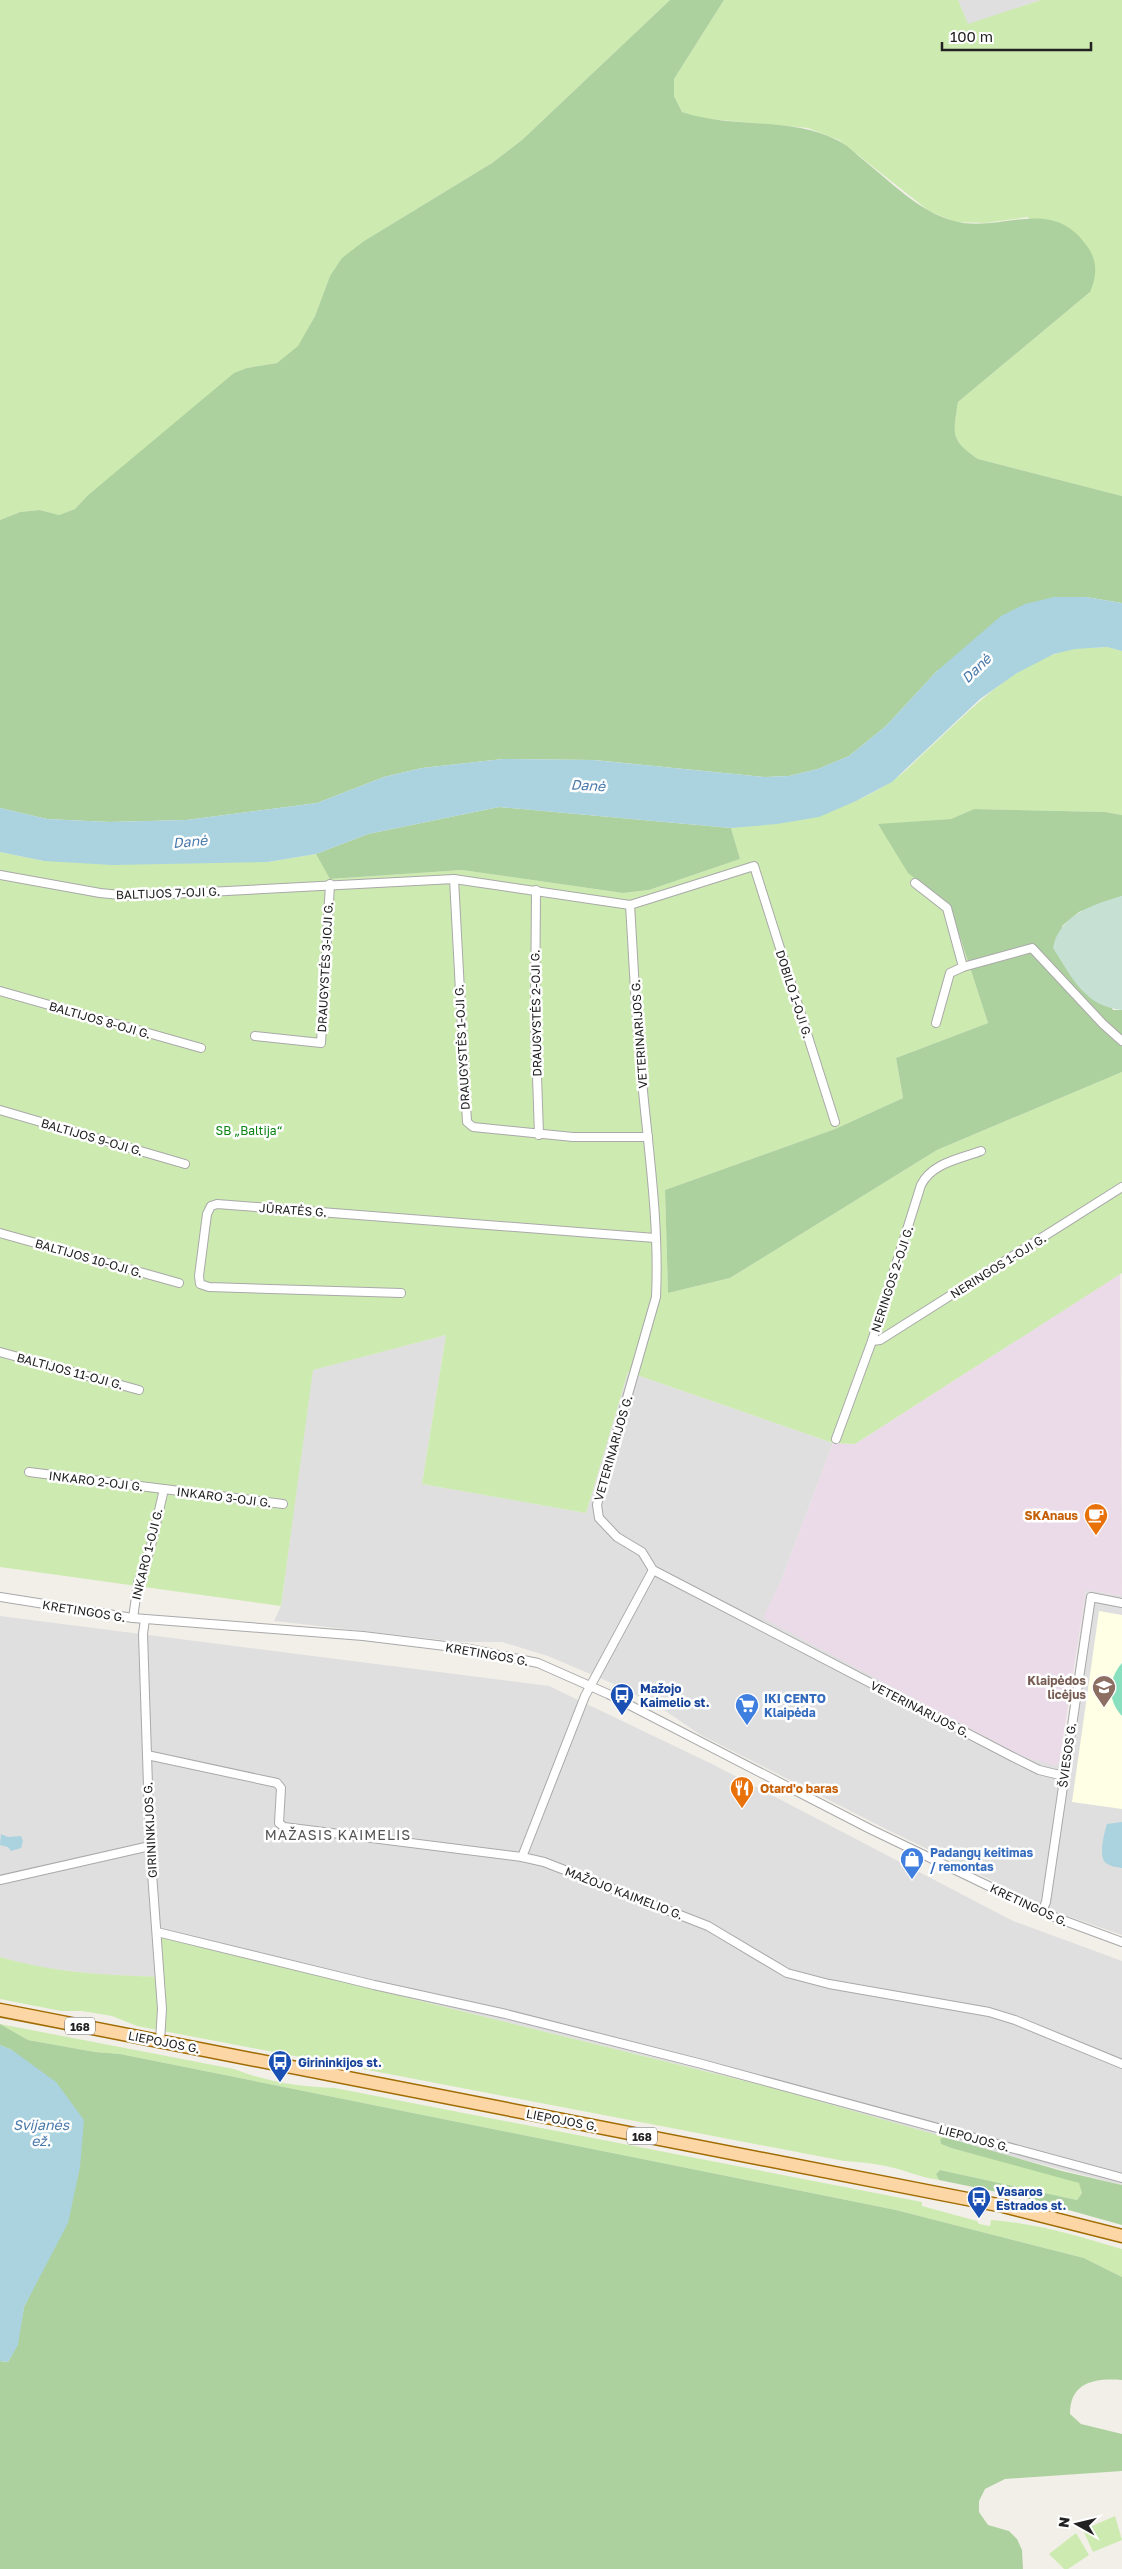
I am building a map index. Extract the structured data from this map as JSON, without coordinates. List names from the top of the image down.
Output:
{
  "streets": {
    "main road": ["168", "LIEPOJOS G."],
    "street": [
      "BALTIJOS 7-OJI G.",
      "DRAUGYSTĖS 3-IOJI G.",
      "DOBILO 1-OJI G.",
      "DRAUGYSTĖS 2-OJI G.",
      "BALTIJOS 8-OJI G.",
      "VETERINARIJOS G.",
      "DRAUGYSTĖS 1-OJI G.",
      "BALTIJOS 9-OJI G.",
      "JŪRATĖS G.",
      "BALTIJOS 10-OJI G.",
      "NERINGOS 1-OJI G.",
      "NERINGOS 2-OJI G.",
      "BALTIJOS 11-OJI G.",
      "INKARO 2-OJI G.",
      "INKARO 3-OJI G.",
      "INKARO 1-OJI G.",
      "KRETINGOS G.",
      "ŠVIESOS G.",
      "GIRININKIJOS G.",
      "MAŽOJO KAIMELIO G."
    ]
  },
  "crossings": [
    ["BALTIJOS 7-OJI G.", "DRAUGYSTĖS 3-IOJI G."],
    ["BALTIJOS 7-OJI G.", "DOBILO 1-OJI G."],
    ["BALTIJOS 7-OJI G.", "DRAUGYSTĖS 2-OJI G."],
    ["BALTIJOS 7-OJI G.", "VETERINARIJOS G."],
    ["BALTIJOS 7-OJI G.", "DRAUGYSTĖS 1-OJI G."],
    ["DOBILO 1-OJI G.", "VETERINARIJOS G."],
    ["DRAUGYSTĖS 2-OJI G.", "DRAUGYSTĖS 1-OJI G."],
    ["VETERINARIJOS G.", "DRAUGYSTĖS 1-OJI G."],
    ["VETERINARIJOS G.", "JŪRATĖS G."],
    ["VETERINARIJOS G.", "ŠVIESOS G."],
    ["NERINGOS 1-OJI G.", "NERINGOS 2-OJI G."],
    ["INKARO 2-OJI G.", "INKARO 3-OJI G."],
    ["INKARO 2-OJI G.", "INKARO 1-OJI G."],
    ["INKARO 3-OJI G.", "INKARO 1-OJI G."],
    ["INKARO 1-OJI G.", "KRETINGOS G."],
    ["KRETINGOS G.", "ŠVIESOS G."],
    ["KRETINGOS G.", "GIRININKIJOS G."],
    ["GIRININKIJOS G.", "MAŽOJO KAIMELIO G."],
    ["GIRININKIJOS G.", "LIEPOJOS G."]
  ],
  "districts": ["MAŽASIS KAIMELIS"],
  "water": ["Danė", "Svijanės ež."],
  "parks": ["SB „Baltija“"],
  "places": {
    "cafe": ["SKAnaus"],
    "school or university": ["Klaipėdos licėjus"],
    "bus stop": ["Mažojo Kaimelio st.", "Girininkijos st.", "Vasaros Estrados st."],
    "supermarket": ["IKI CENTO Klaipėda"],
    "restaurant": ["Otard'o baras"],
    "shop": ["Padangų keitimas / remontas"]
  },
  "scale_bar": "100 m",
  "north": "left"
}
